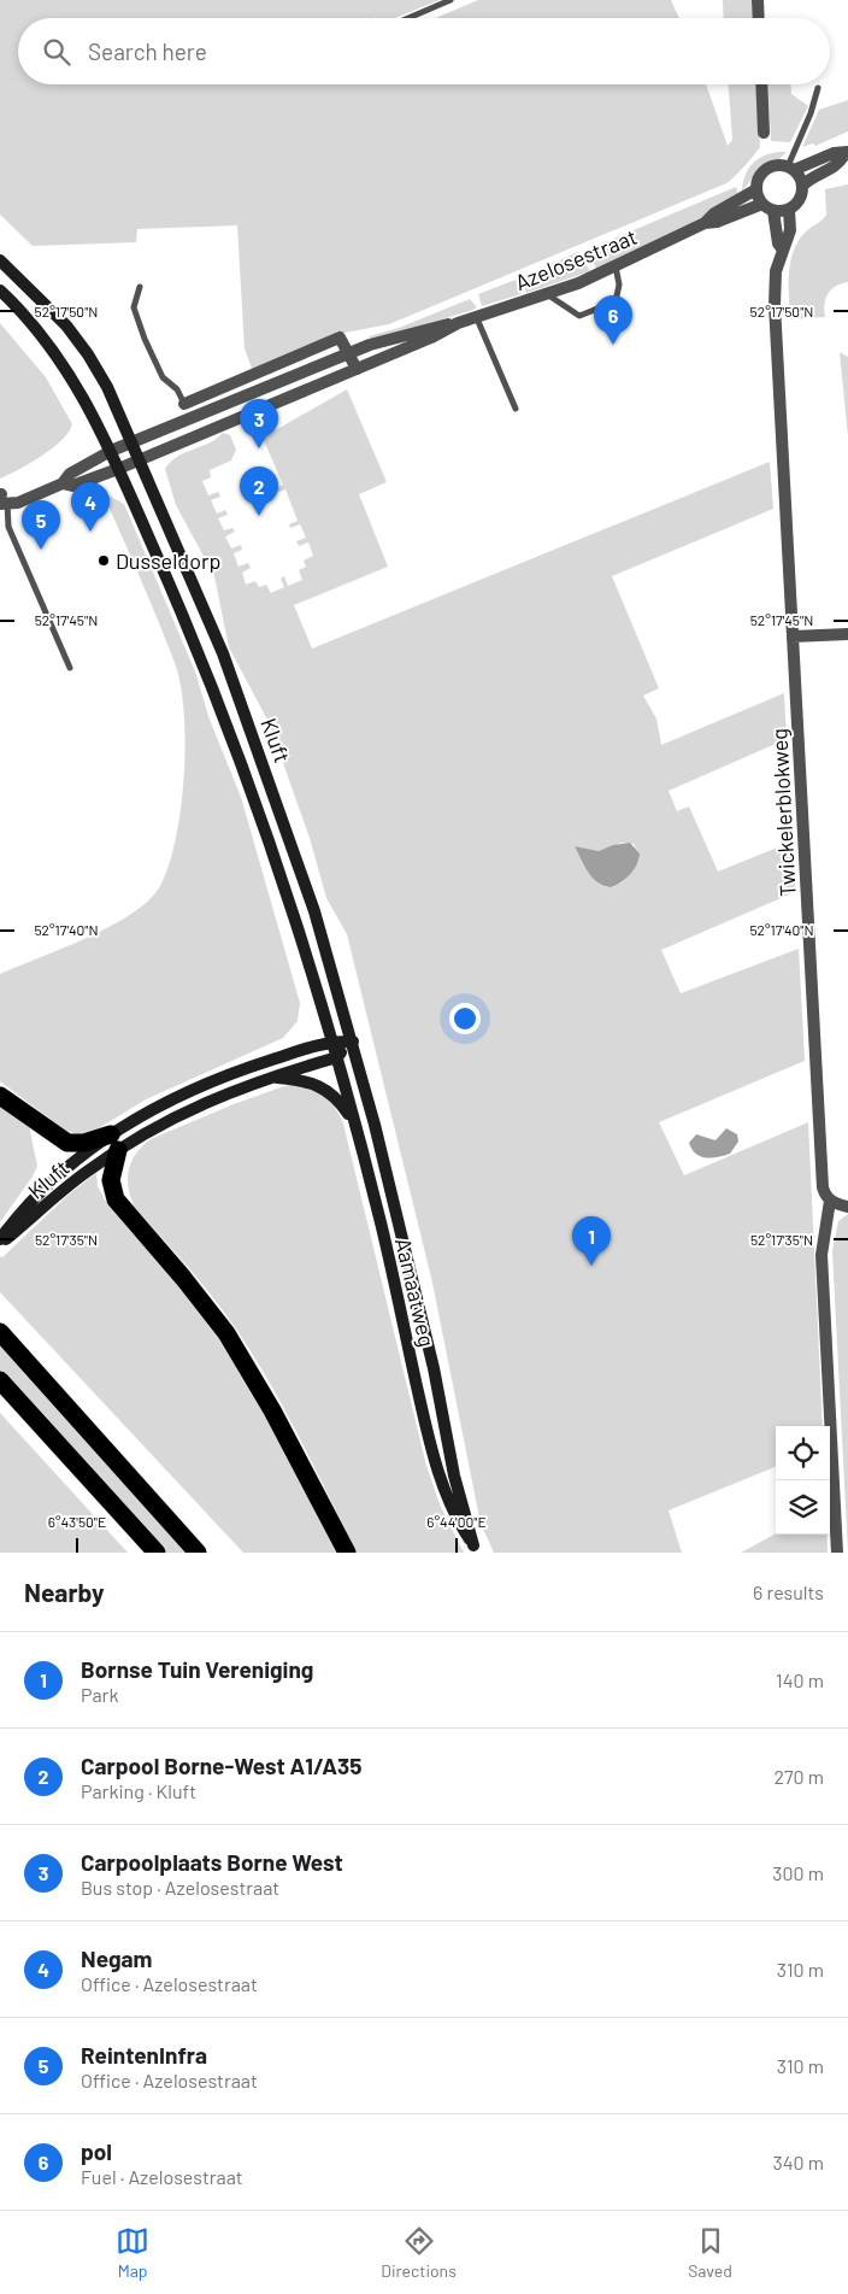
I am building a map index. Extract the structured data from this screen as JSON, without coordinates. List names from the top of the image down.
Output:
{
  "streets": {
    "main road": ["Kluft", "Aamaatweg"],
    "street": ["Azelosestraat", "Twickelerblokweg"]
  },
  "crossings": [
    ["Azelosestraat", "Kluft"],
    ["Azelosestraat", "Twickelerblokweg"],
    ["Kluft", "Aamaatweg"]
  ],
  "places": ["Dusseldorp"],
  "page": {
    "search": "Search here",
    "pins": [
      "6",
      "3",
      "2",
      "4",
      "5",
      "1"
    ],
    "heading": ["Nearby", "6 results"],
    "list": [
      {
        "mark": "1",
        "name": "Bornse Tuin Vereniging",
        "note": "Park",
        "value": "140 m"
      },
      {
        "mark": "2",
        "name": "Carpool Borne-West A1/A35",
        "note": "Parking · Kluft",
        "value": "270 m"
      },
      {
        "mark": "3",
        "name": "Carpoolplaats Borne West",
        "note": "Bus stop · Azelosestraat",
        "value": "300 m"
      },
      {
        "mark": "4",
        "name": "Negam",
        "note": "Office · Azelosestraat",
        "value": "310 m"
      },
      {
        "mark": "5",
        "name": "ReintenInfra",
        "note": "Office · Azelosestraat",
        "value": "310 m"
      },
      {
        "mark": "6",
        "name": "pol",
        "note": "Fuel · Azelosestraat",
        "value": "340 m"
      }
    ],
    "nav": ["Map", "Directions", "Saved"]
  },
  "coordinates": [
    "52°17'50\"N",
    "52°17'45\"N",
    "52°17'40\"N",
    "52°17'35\"N",
    "6°43'50\"E",
    "6°44'00\"E"
  ]
}
